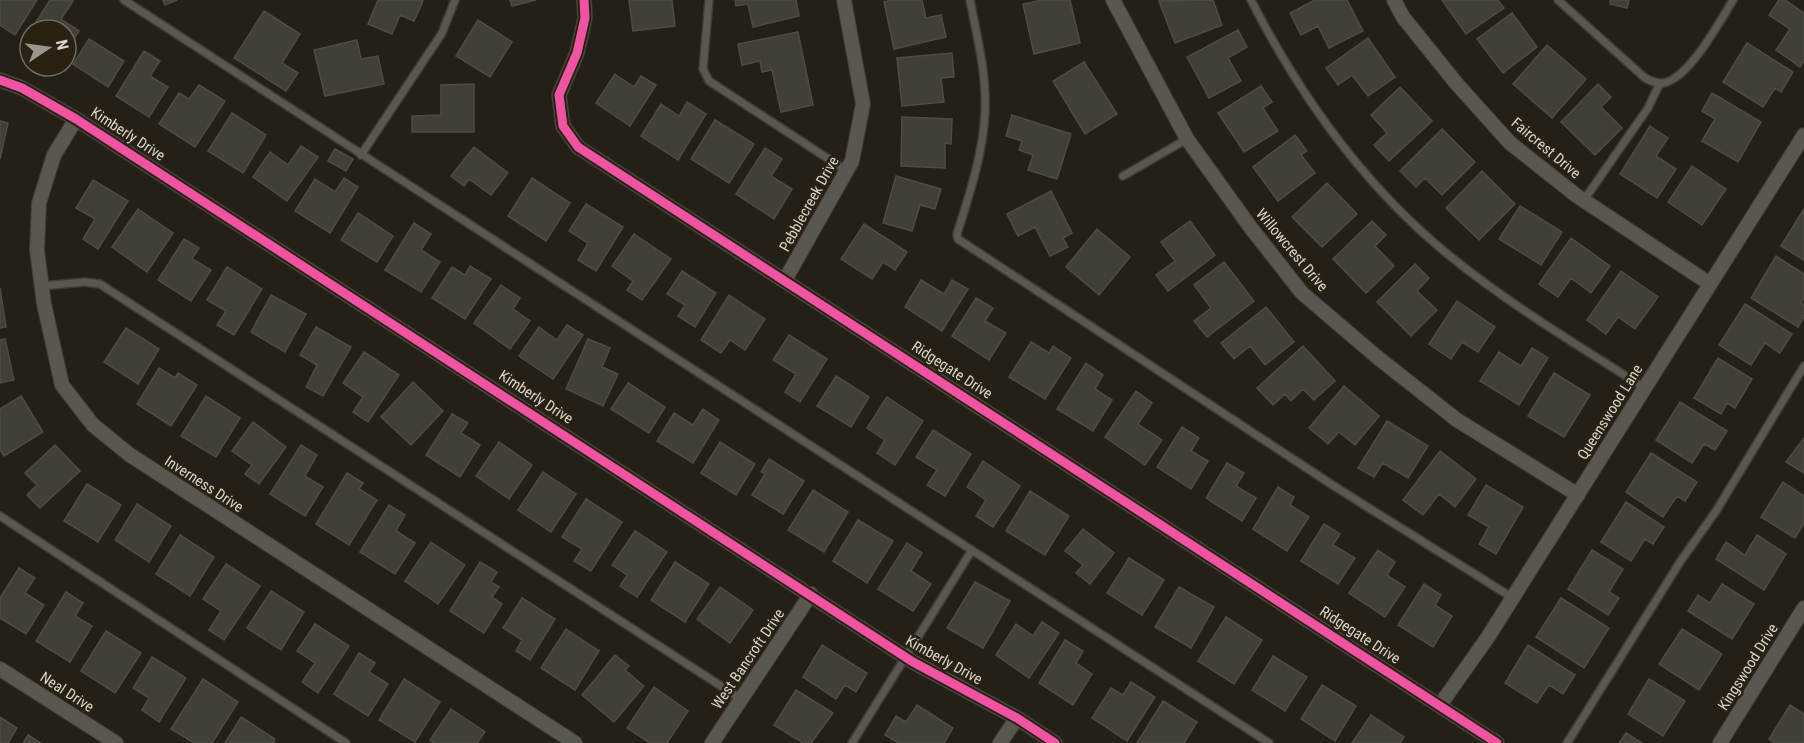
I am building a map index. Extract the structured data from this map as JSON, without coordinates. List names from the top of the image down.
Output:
{
  "streets": {
    "street": [
      "Kimberly Drive",
      "Faircrest Drive",
      "Pebblecreek Drive",
      "Willowcrest Drive",
      "Ridgegate Drive",
      "Queenswood Lane",
      "Inverness Drive",
      "West Bancroft Drive",
      "Kingswood Drive",
      "Neal Drive"
    ]
  },
  "crossings": [
    ["Kimberly Drive", "Inverness Drive"],
    ["Kimberly Drive", "West Bancroft Drive"],
    ["Faircrest Drive", "Queenswood Lane"],
    ["Pebblecreek Drive", "Ridgegate Drive"],
    ["Willowcrest Drive", "Queenswood Lane"],
    ["Ridgegate Drive", "Queenswood Lane"]
  ],
  "north": "right"
}
